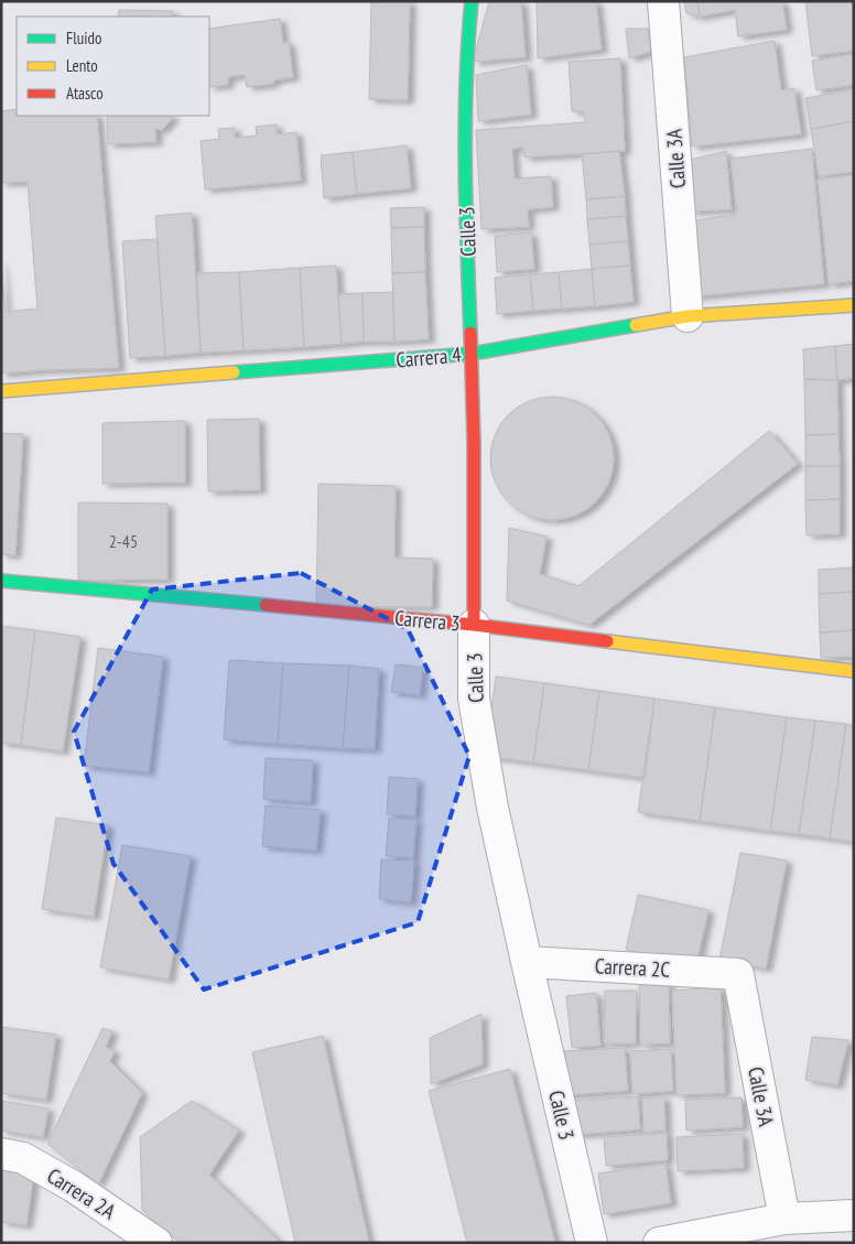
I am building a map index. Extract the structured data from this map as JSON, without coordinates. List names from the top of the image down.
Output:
{
  "streets": {
    "street": [
      "Calle 3A",
      "Calle 3",
      "Carrera 4",
      "Carrera 3",
      "Carrera 2C",
      "Carrera 2A"
    ]
  },
  "crossings": [
    ["Calle 3A", "Carrera 4"],
    ["Calle 3A", "Carrera 2C"],
    ["Calle 3", "Carrera 4"],
    ["Calle 3", "Carrera 3"],
    ["Calle 3", "Carrera 2C"]
  ],
  "house_numbers": ["2-45"],
  "legend": ["Fluido", "Lento", "Atasco"]
}
